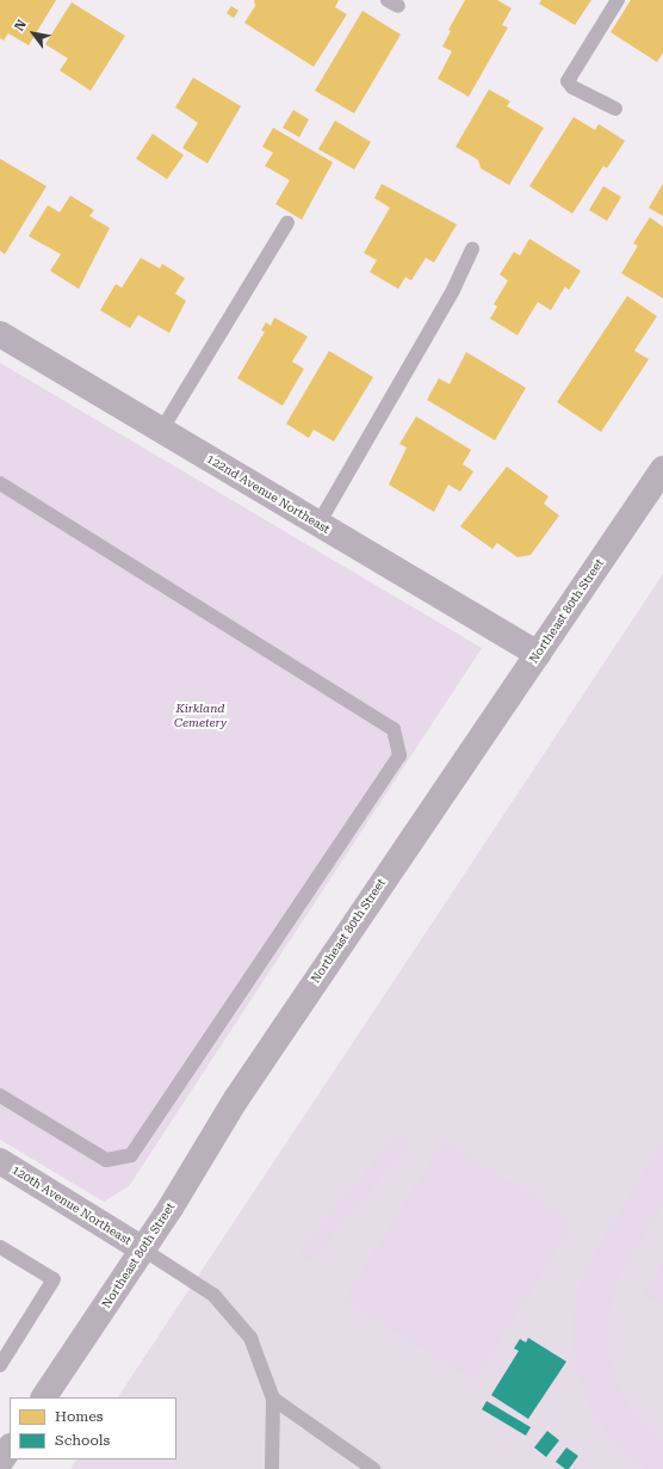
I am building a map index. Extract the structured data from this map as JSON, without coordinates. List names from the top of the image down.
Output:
{
  "streets": {
    "street": ["122nd Avenue Northeast", "Northeast 80th Street", "120th Avenue Northeast"]
  },
  "crossings": [
    ["122nd Avenue Northeast", "Northeast 80th Street"],
    ["Northeast 80th Street", "120th Avenue Northeast"]
  ],
  "parks": ["Kirkland Cemetery"],
  "legend": ["Homes", "Schools"],
  "north": "top left"
}
